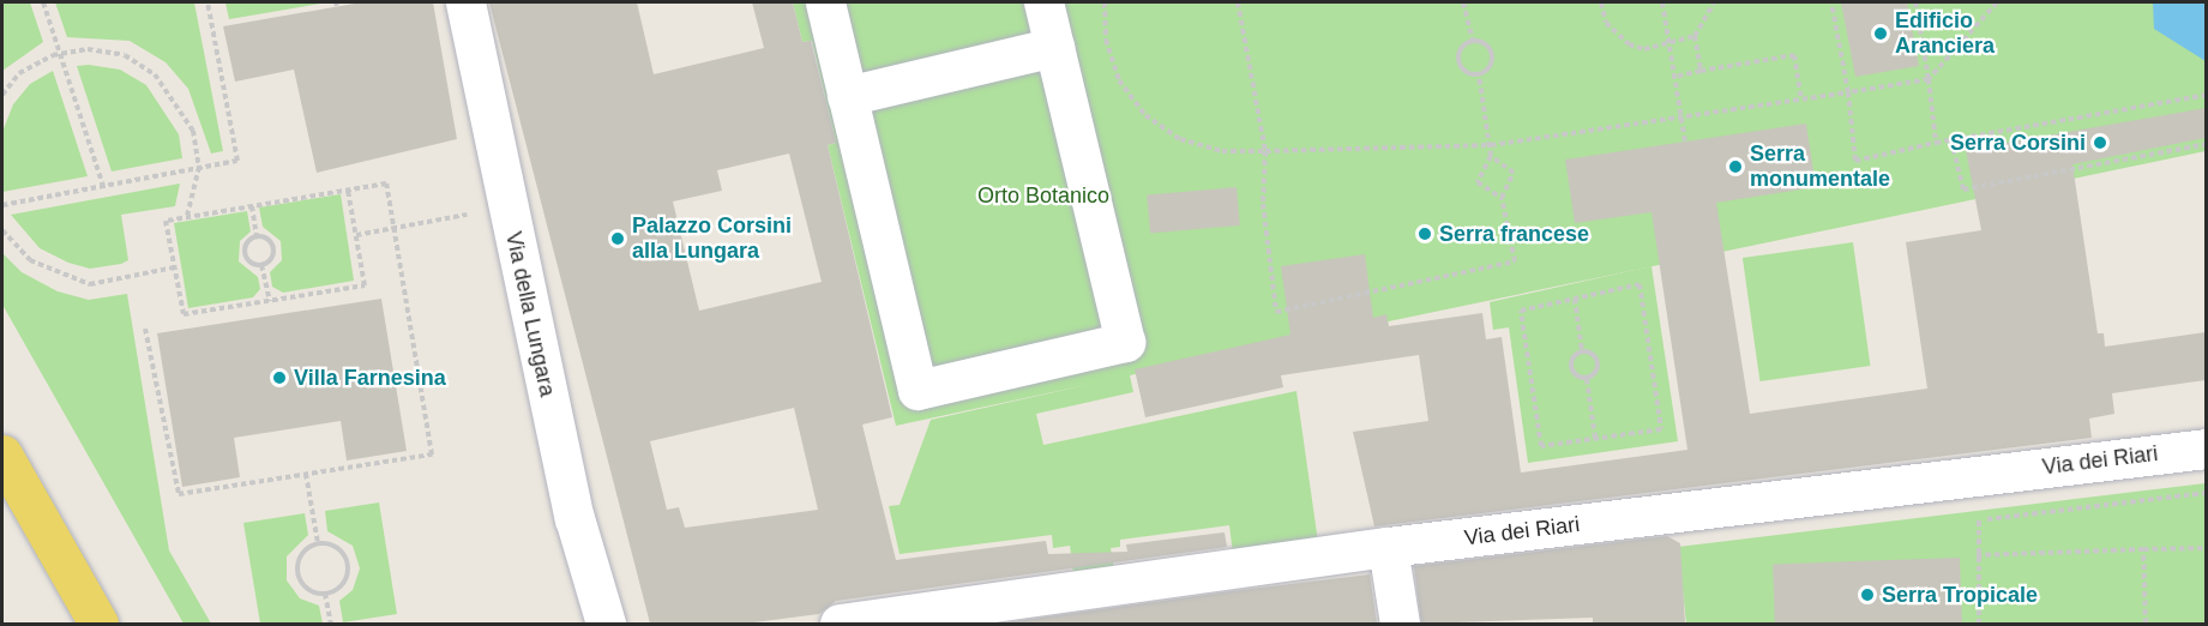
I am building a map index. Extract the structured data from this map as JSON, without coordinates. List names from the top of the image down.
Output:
{
  "streets": {
    "street": ["Via della Lungara", "Via dei Riari"]
  },
  "parks": ["Orto Botanico"],
  "places": [
    "Edificio Aranciera",
    "Serra Corsini",
    "Serra monumentale",
    "Serra francese",
    "Palazzo Corsini alla Lungara",
    "Villa Farnesina",
    "Serra Tropicale"
  ]
}
